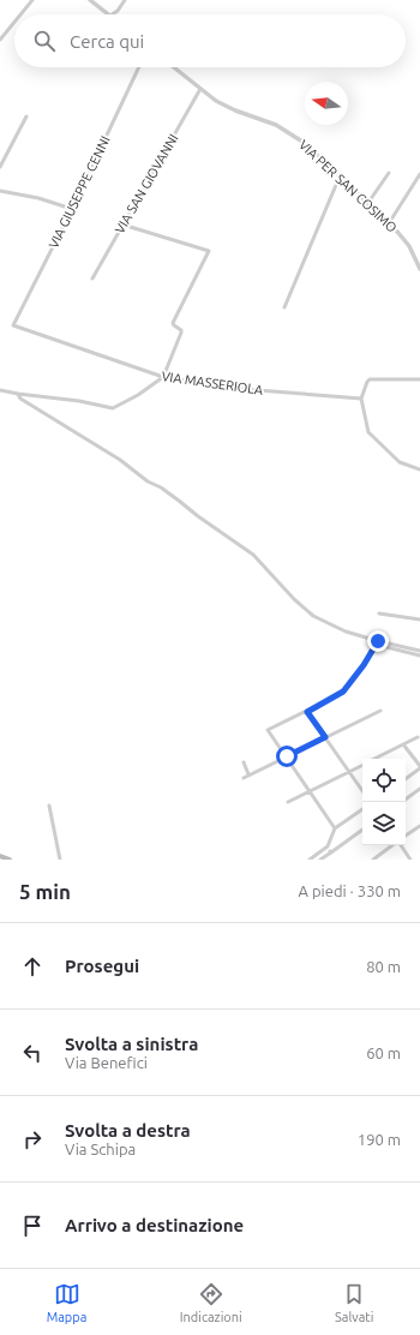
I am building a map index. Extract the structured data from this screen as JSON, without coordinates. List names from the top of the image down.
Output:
{
  "streets": {
    "street": [
      "VIA SAN GIOVANNI",
      "VIA PER SAN COSIMO",
      "VIA GIUSEPPE CENNI",
      "VIA MASSERIOLA"
    ]
  },
  "crossings": [
    ["VIA SAN GIOVANNI", "VIA PER SAN COSIMO"],
    ["VIA GIUSEPPE CENNI", "VIA MASSERIOLA"]
  ],
  "north": "left",
  "page": {
    "search": "Cerca qui",
    "heading": ["5 min", "A piedi · 330 m"],
    "list": [
      ["Prosegui", "80 m"],
      ["Svolta a sinistra", "Via Benefici", "60 m"],
      ["Svolta a destra", "Via Schipa", "190 m"],
      "Arrivo a destinazione"
    ],
    "nav": ["Mappa", "Indicazioni", "Salvati"]
  }
}
